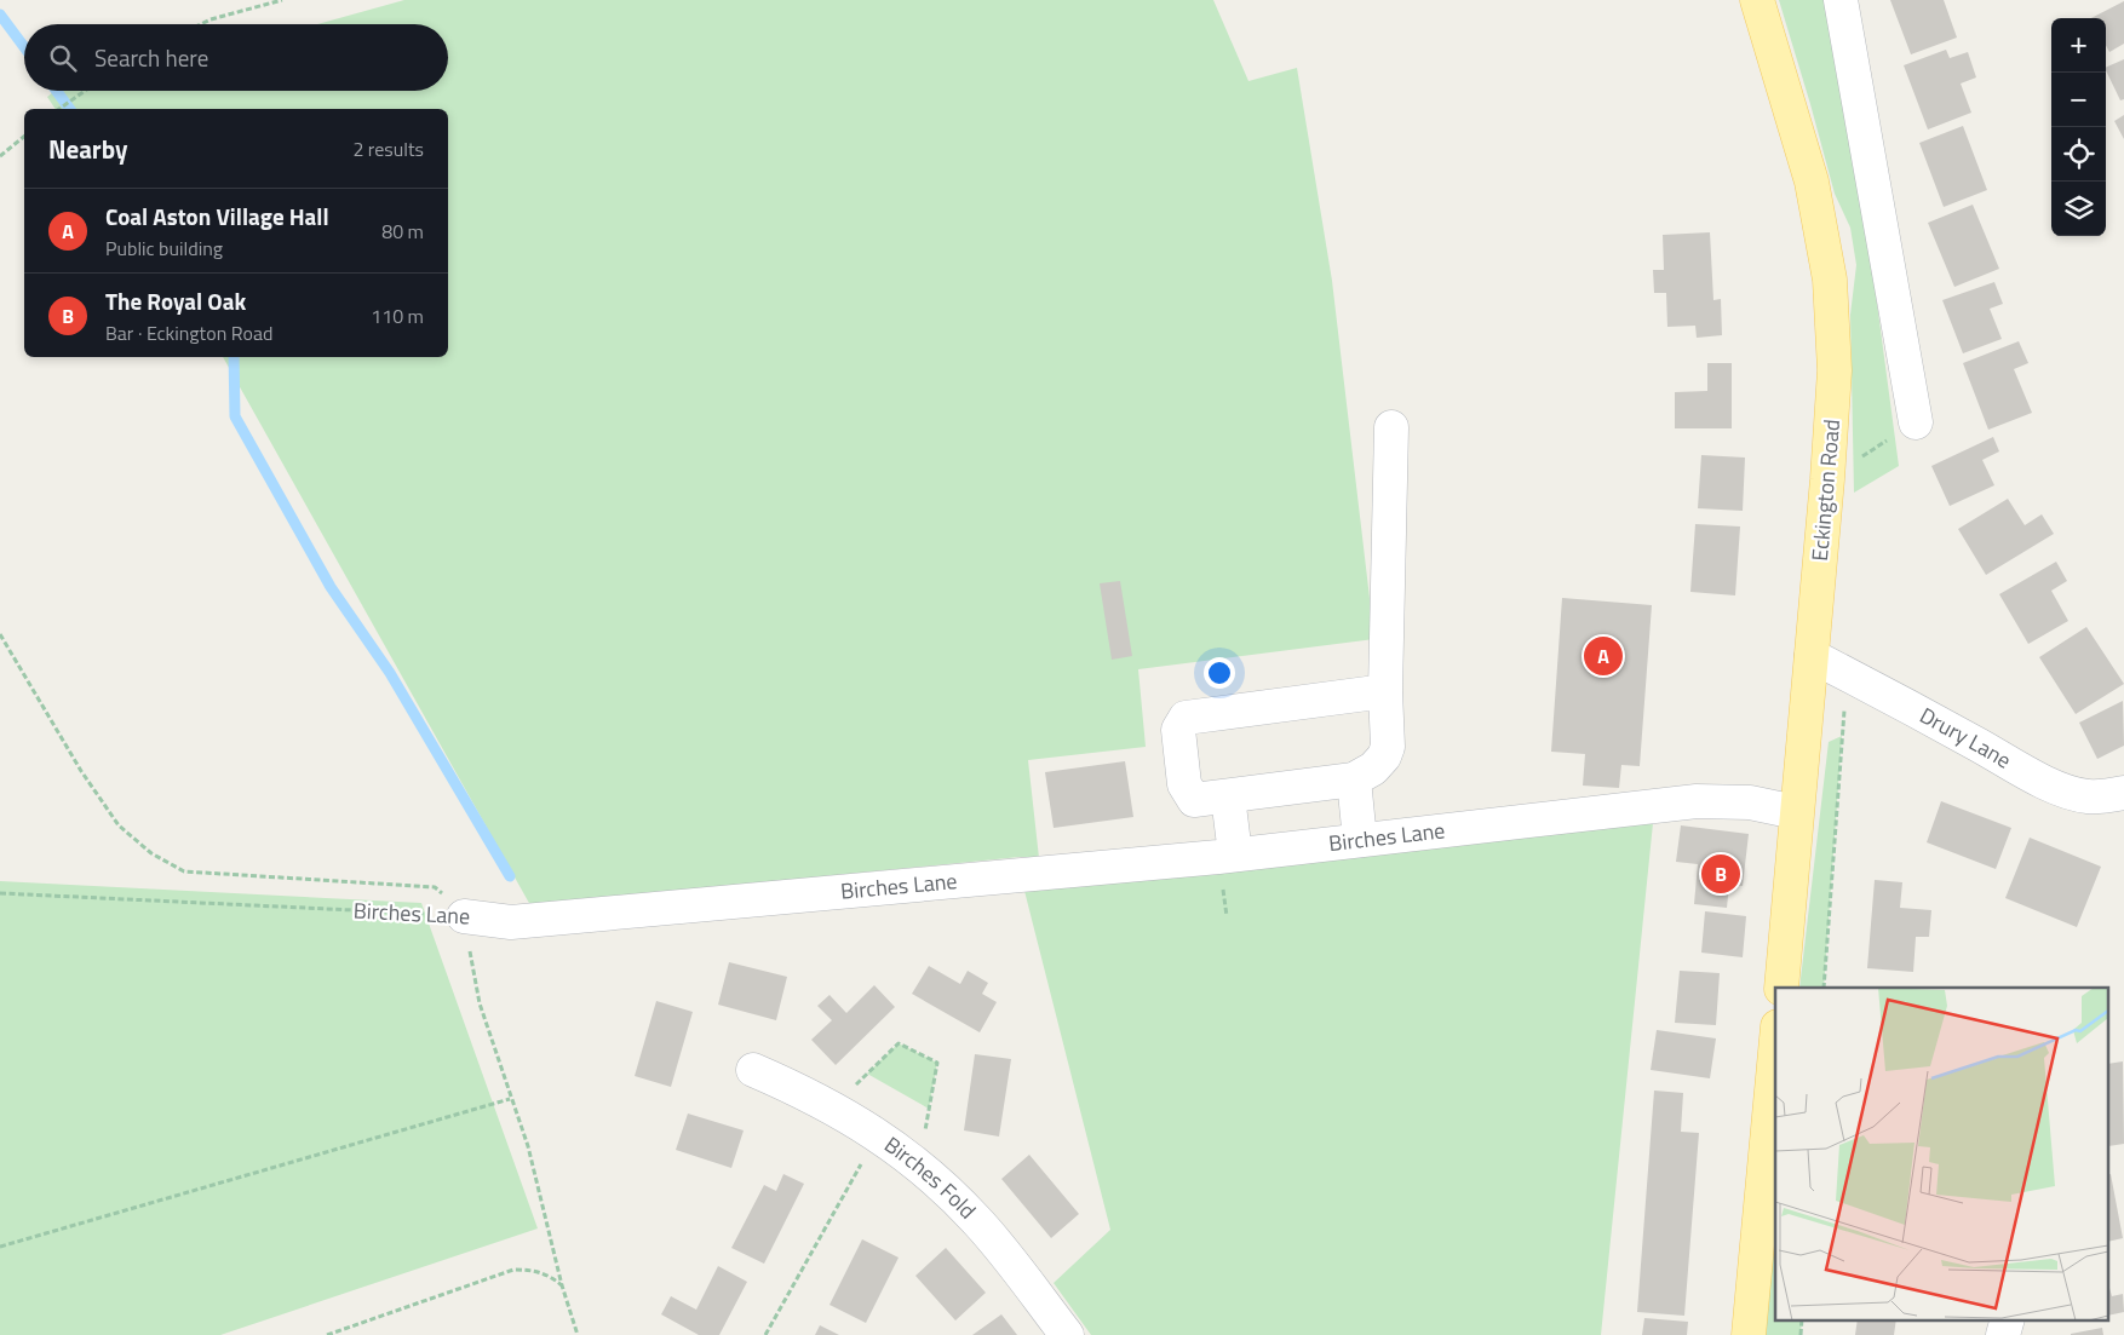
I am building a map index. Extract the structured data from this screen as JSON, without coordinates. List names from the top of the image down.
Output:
{
  "streets": {
    "main road": ["Eckington Road"],
    "street": ["Drury Lane", "Birches Lane", "Birches Fold"]
  },
  "crossings": [
    ["Eckington Road", "Drury Lane"],
    ["Eckington Road", "Birches Lane"]
  ],
  "page": {
    "map_buttons": ["+", "−"],
    "search": "Search here",
    "heading": ["Nearby", "2 results"],
    "list": [
      {
        "mark": "A",
        "name": "Coal Aston Village Hall",
        "note": "Public building",
        "value": "80 m"
      },
      {
        "mark": "B",
        "name": "The Royal Oak",
        "note": "Bar · Eckington Road",
        "value": "110 m"
      }
    ],
    "pins": ["A", "B"]
  }
}
